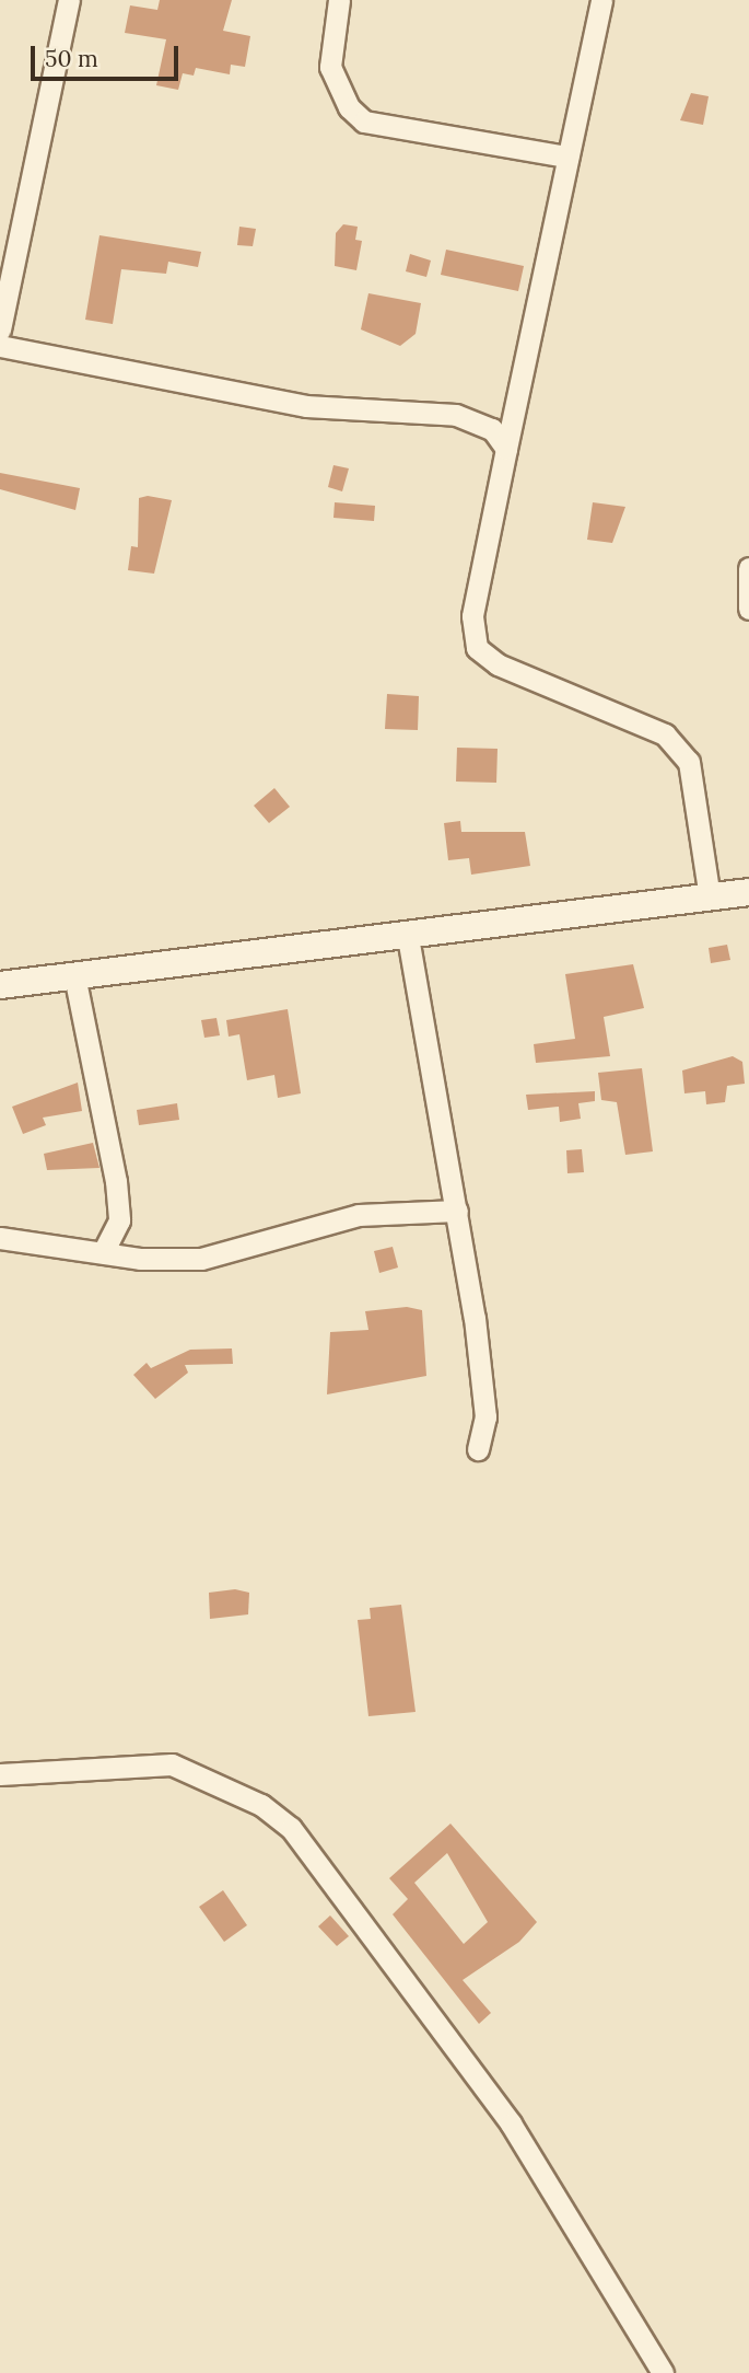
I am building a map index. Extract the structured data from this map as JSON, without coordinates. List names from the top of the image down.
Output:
{
  "scale_bar": "50 m"
}
